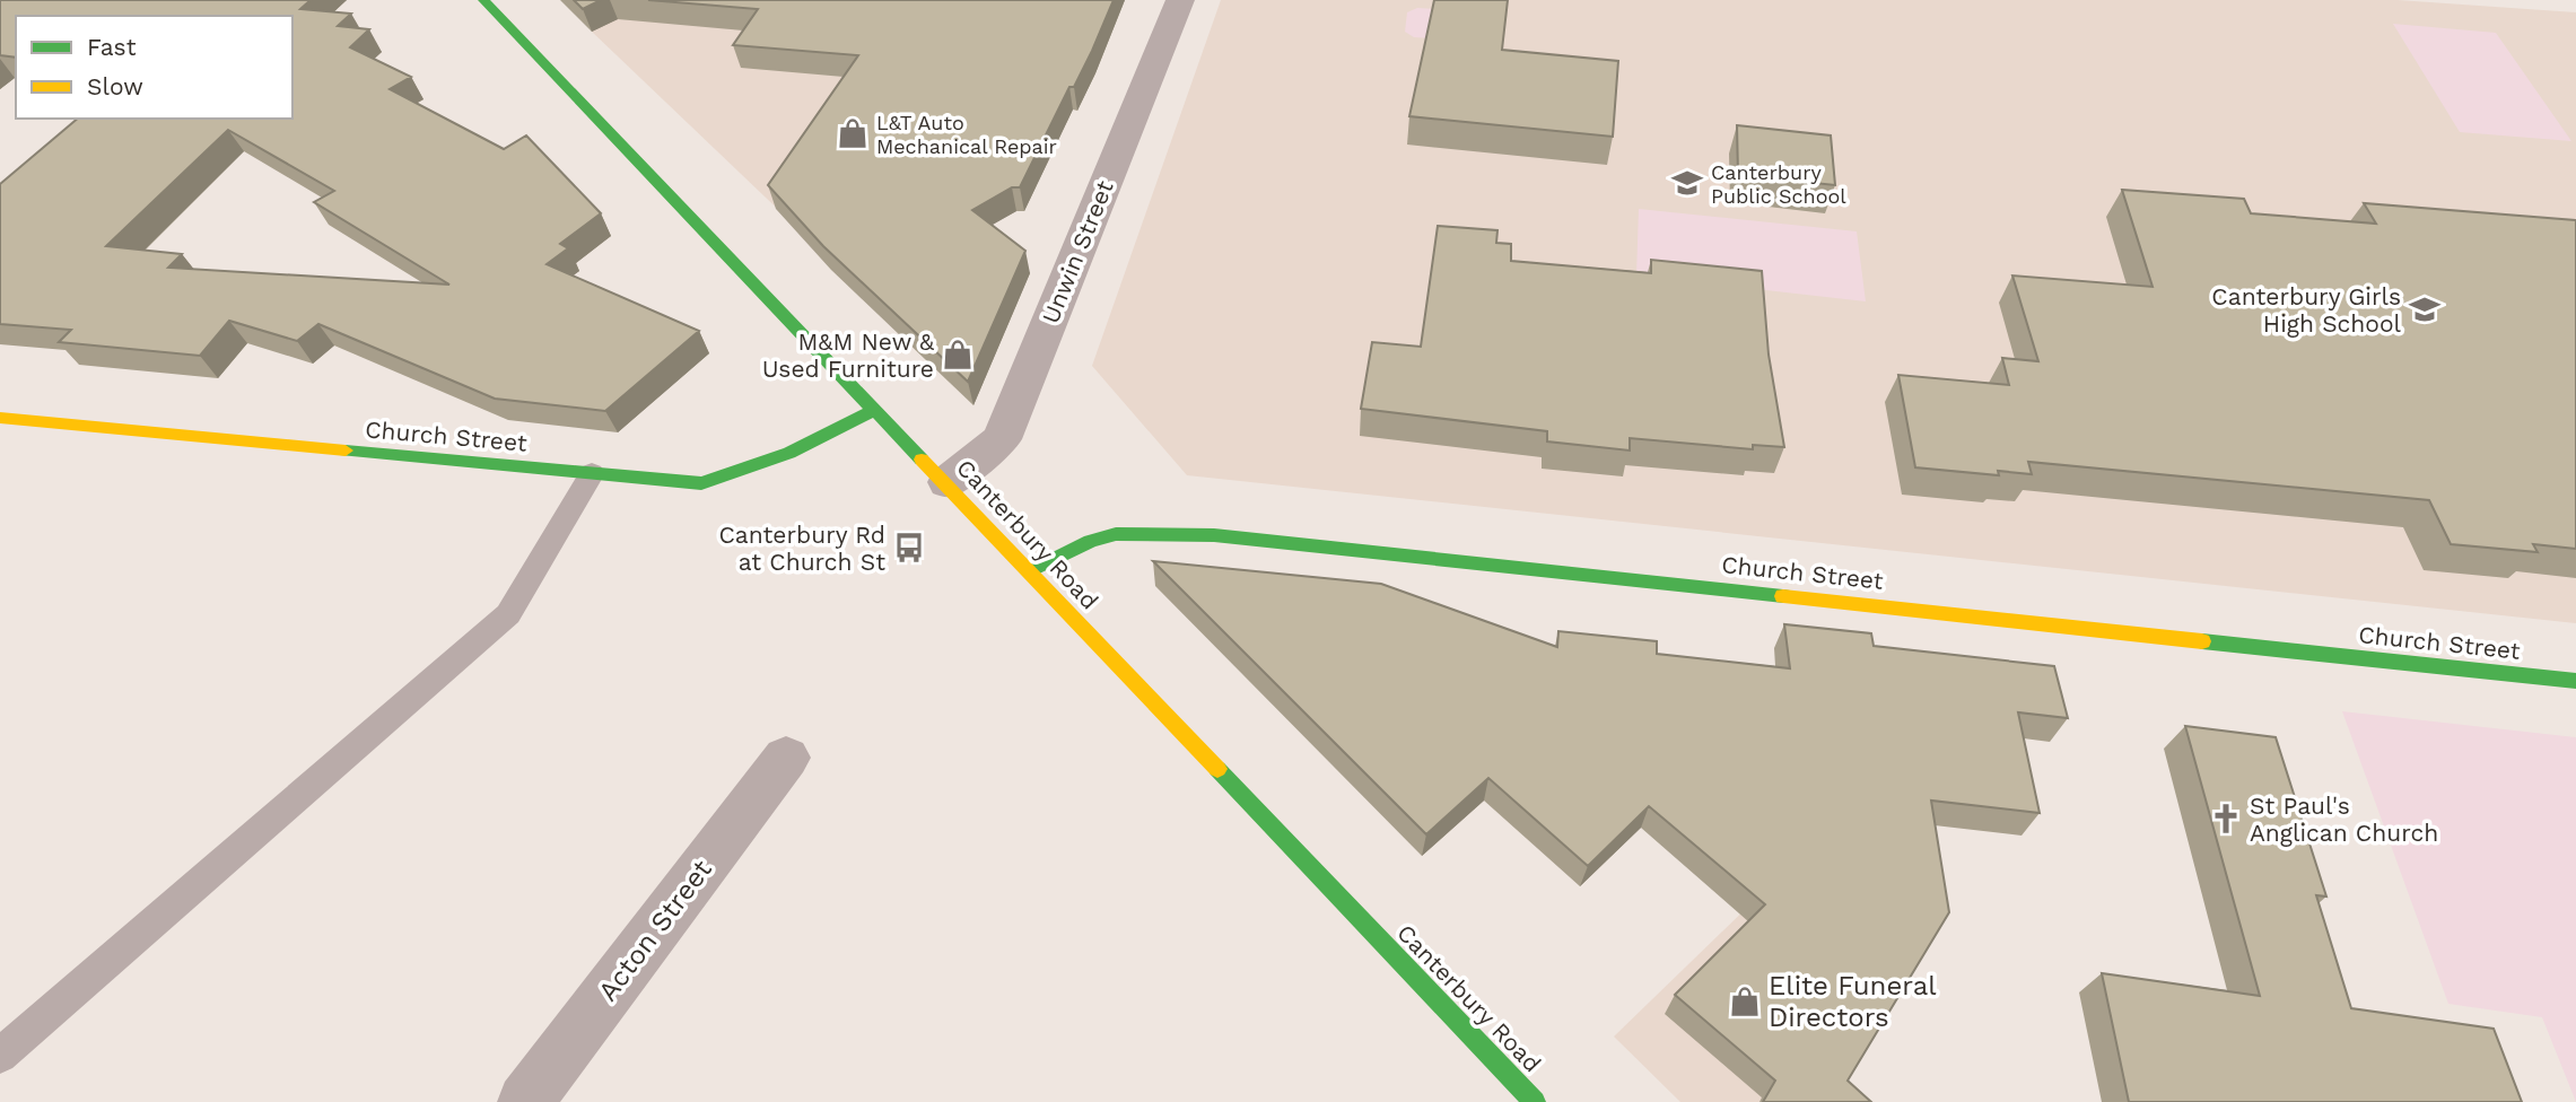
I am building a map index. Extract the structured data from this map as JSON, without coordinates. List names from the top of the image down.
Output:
{
  "streets": {
    "main road": ["Church Street", "Canterbury Road"],
    "street": ["Unwin Street", "Acton Street"]
  },
  "crossings": [
    ["Unwin Street", "Canterbury Road"],
    ["Church Street", "Canterbury Road"]
  ],
  "places": {
    "shop": ["L&T Auto Mechanical Repair", "M&M New & Used Furniture", "Elite Funeral Directors"],
    "school or university": ["Canterbury Public School", "Canterbury Girls High School"],
    "bus stop": ["Canterbury Rd at Church St"],
    "church": ["St Paul's Anglican Church"]
  },
  "legend": ["Fast", "Slow"]
}
